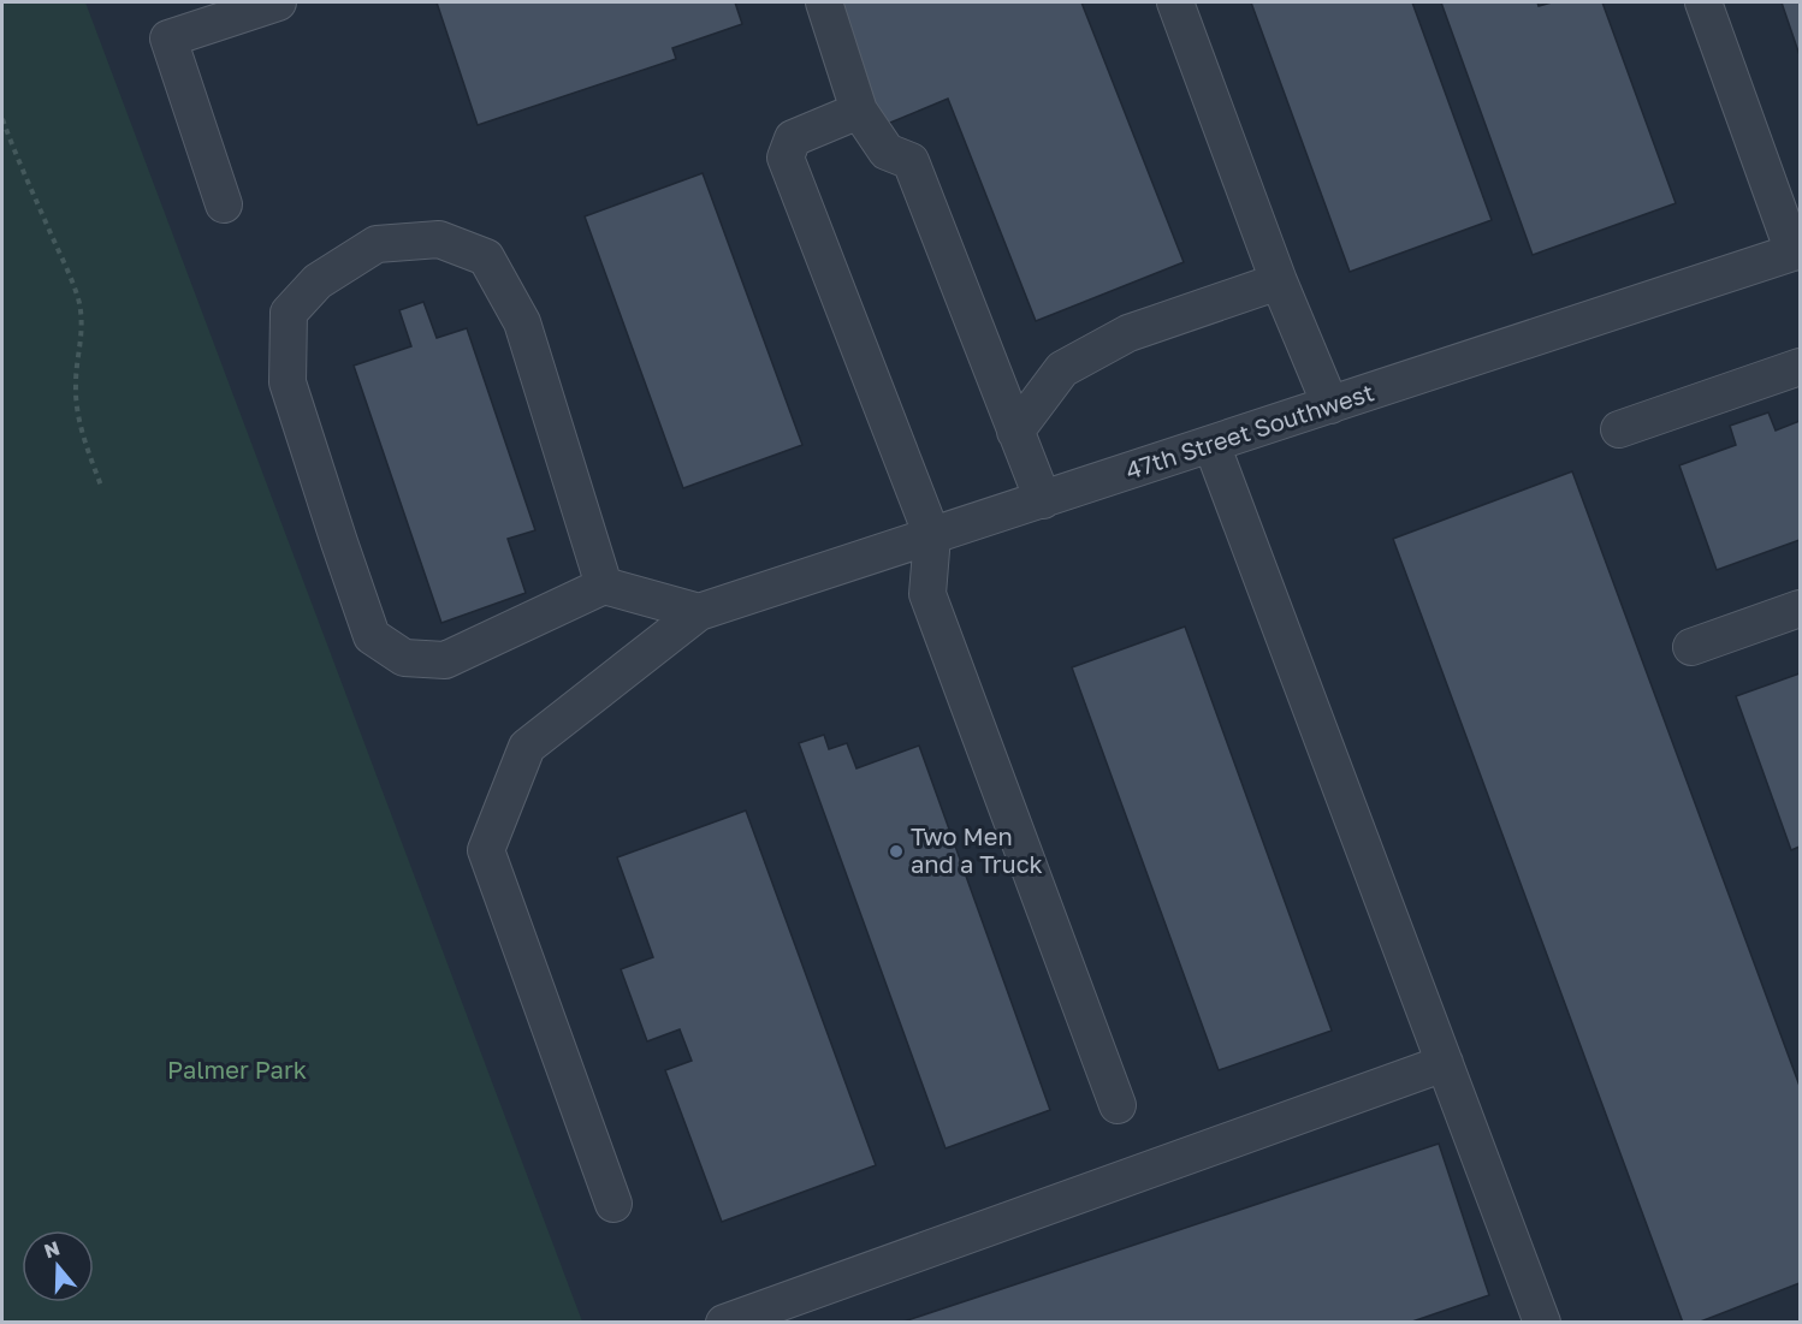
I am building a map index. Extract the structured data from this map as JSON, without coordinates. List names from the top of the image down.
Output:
{
  "streets": {
    "street": ["47th Street Southwest"]
  },
  "parks": ["Palmer Park"],
  "places": ["Two Men and a Truck"],
  "north": "top"
}
